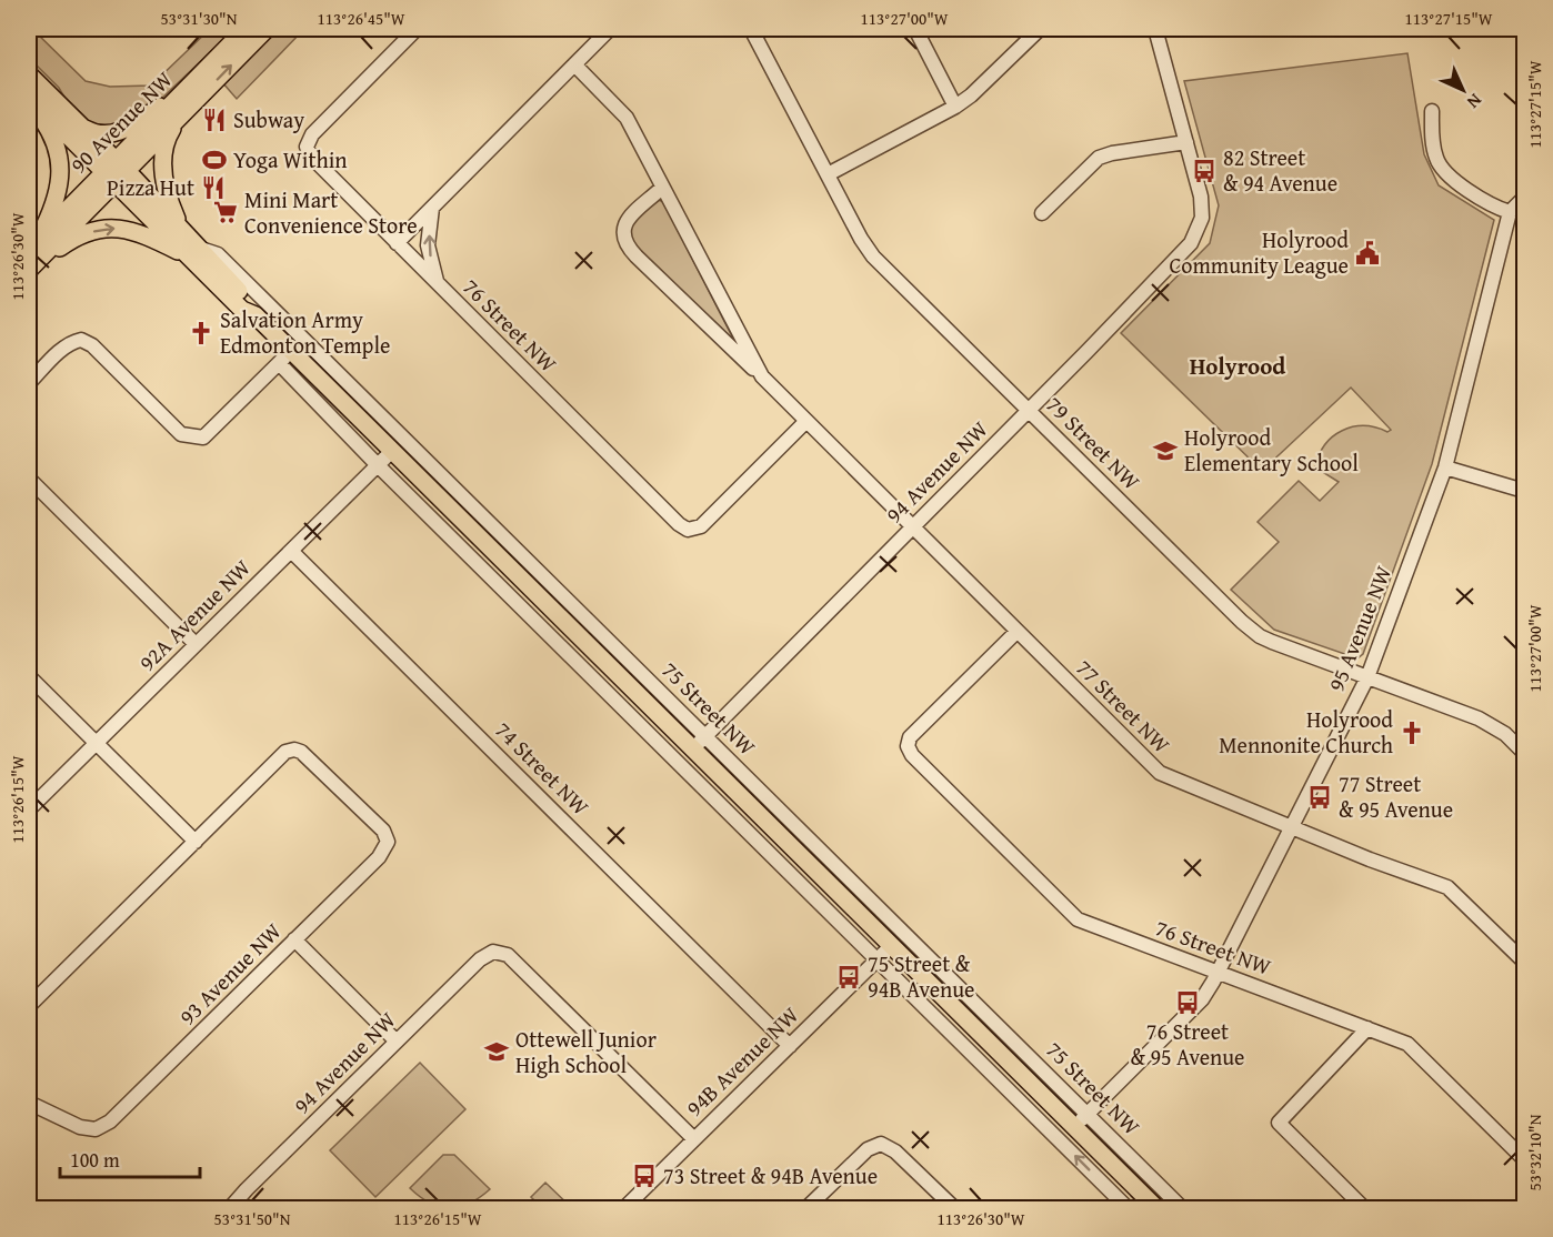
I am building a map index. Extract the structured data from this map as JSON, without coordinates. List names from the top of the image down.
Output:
{
  "streets": {
    "main road": ["90 Avenue NW", "75 Street NW"],
    "street": [
      "76 Street NW",
      "79 Street NW",
      "94 Avenue NW",
      "92A Avenue NW",
      "95 Avenue NW",
      "77 Street NW",
      "74 Street NW",
      "93 Avenue NW",
      "94B Avenue NW"
    ]
  },
  "crossings": [
    ["90 Avenue NW", "75 Street NW"],
    ["76 Street NW", "95 Avenue NW"],
    ["76 Street NW", "77 Street NW"],
    ["79 Street NW", "94 Avenue NW"],
    ["79 Street NW", "95 Avenue NW"],
    ["94 Avenue NW", "77 Street NW"],
    ["94 Avenue NW", "75 Street NW"],
    ["94 Avenue NW", "94B Avenue NW"],
    ["92A Avenue NW", "75 Street NW"],
    ["92A Avenue NW", "74 Street NW"],
    ["95 Avenue NW", "77 Street NW"],
    ["95 Avenue NW", "75 Street NW"],
    ["75 Street NW", "94B Avenue NW"],
    ["74 Street NW", "94B Avenue NW"]
  ],
  "districts": ["Holyrood"],
  "places": {
    "restaurant": ["Subway", "Pizza Hut"],
    "sports": ["Yoga Within"],
    "bus stop": [
      "82 Street & 94 Avenue",
      "77 Street & 95 Avenue",
      "75 Street & 94B Avenue",
      "76 Street & 95 Avenue",
      "73 Street & 94B Avenue"
    ],
    "supermarket": ["Mini Mart Convenience Store"],
    "public building": ["Holyrood Community League"],
    "church": ["Salvation Army Edmonton Temple", "Holyrood Mennonite Church"],
    "school or university": ["Holyrood Elementary School", "Ottewell Junior High School"]
  },
  "scale_bar": "100 m",
  "north": "bottom right",
  "coordinates": [
    "53°31'30\"N",
    "113°26'45\"W",
    "113°27'00\"W",
    "113°27'15\"W",
    "113°26'30\"W",
    "113°26'15\"W",
    "53°32'10\"N",
    "53°31'50\"N"
  ]
}
